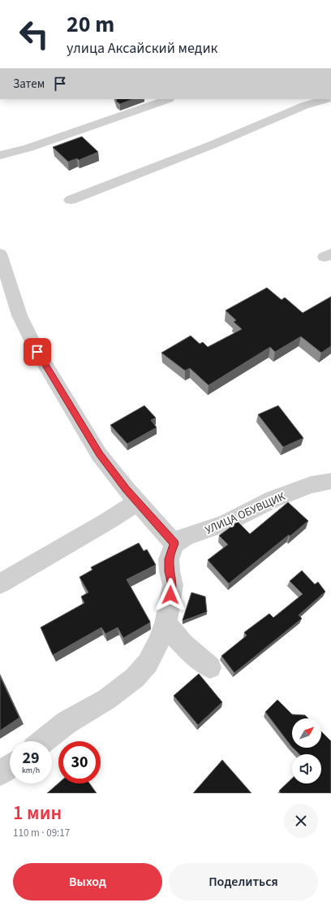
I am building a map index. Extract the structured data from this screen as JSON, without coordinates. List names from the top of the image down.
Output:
{
  "streets": {
    "street": ["УЛИЦА ОБУВЩИК"]
  },
  "north": "top right",
  "page": {
    "turn": ["20 m", "улица Аксайский медик"],
    "then": "Затем",
    "speed": "29 km/h",
    "limit": "30",
    "heading": ["1 мин", "110 m · 09:17"],
    "buttons": ["Выход", "Поделиться"]
  }
}
